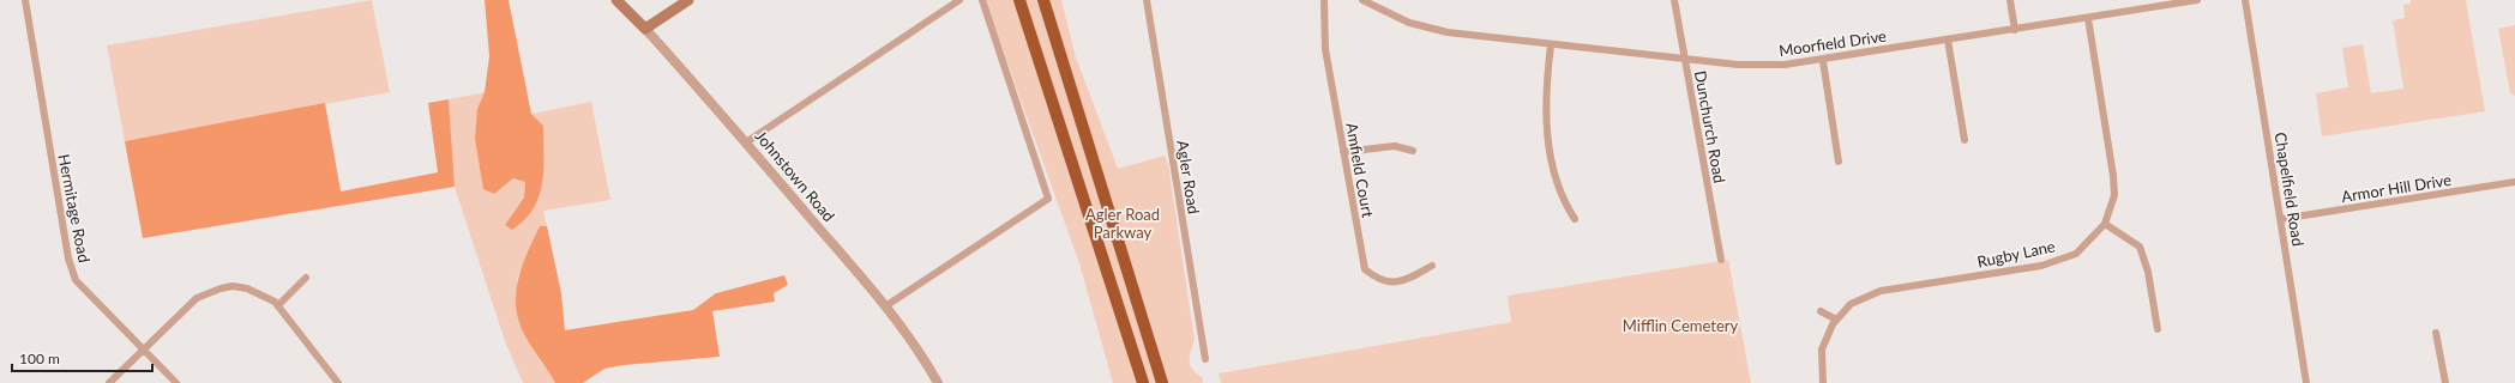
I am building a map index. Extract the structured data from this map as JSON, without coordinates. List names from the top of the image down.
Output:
{
  "streets": {
    "main road": ["Johnstown Road"],
    "street": [
      "Moorfield Drive",
      "Dunchurch Road",
      "Amfield Court",
      "Agler Road",
      "Armor Hill Drive",
      "Chapelfield Road",
      "Hermitage Road",
      "Rugby Lane"
    ]
  },
  "crossings": [
    ["Moorfield Drive", "Dunchurch Road"],
    ["Moorfield Drive", "Rugby Lane"],
    ["Armor Hill Drive", "Chapelfield Road"]
  ],
  "parks": ["Agler Road Parkway", "Mifflin Cemetery"],
  "scale_bar": "100 m"
}
